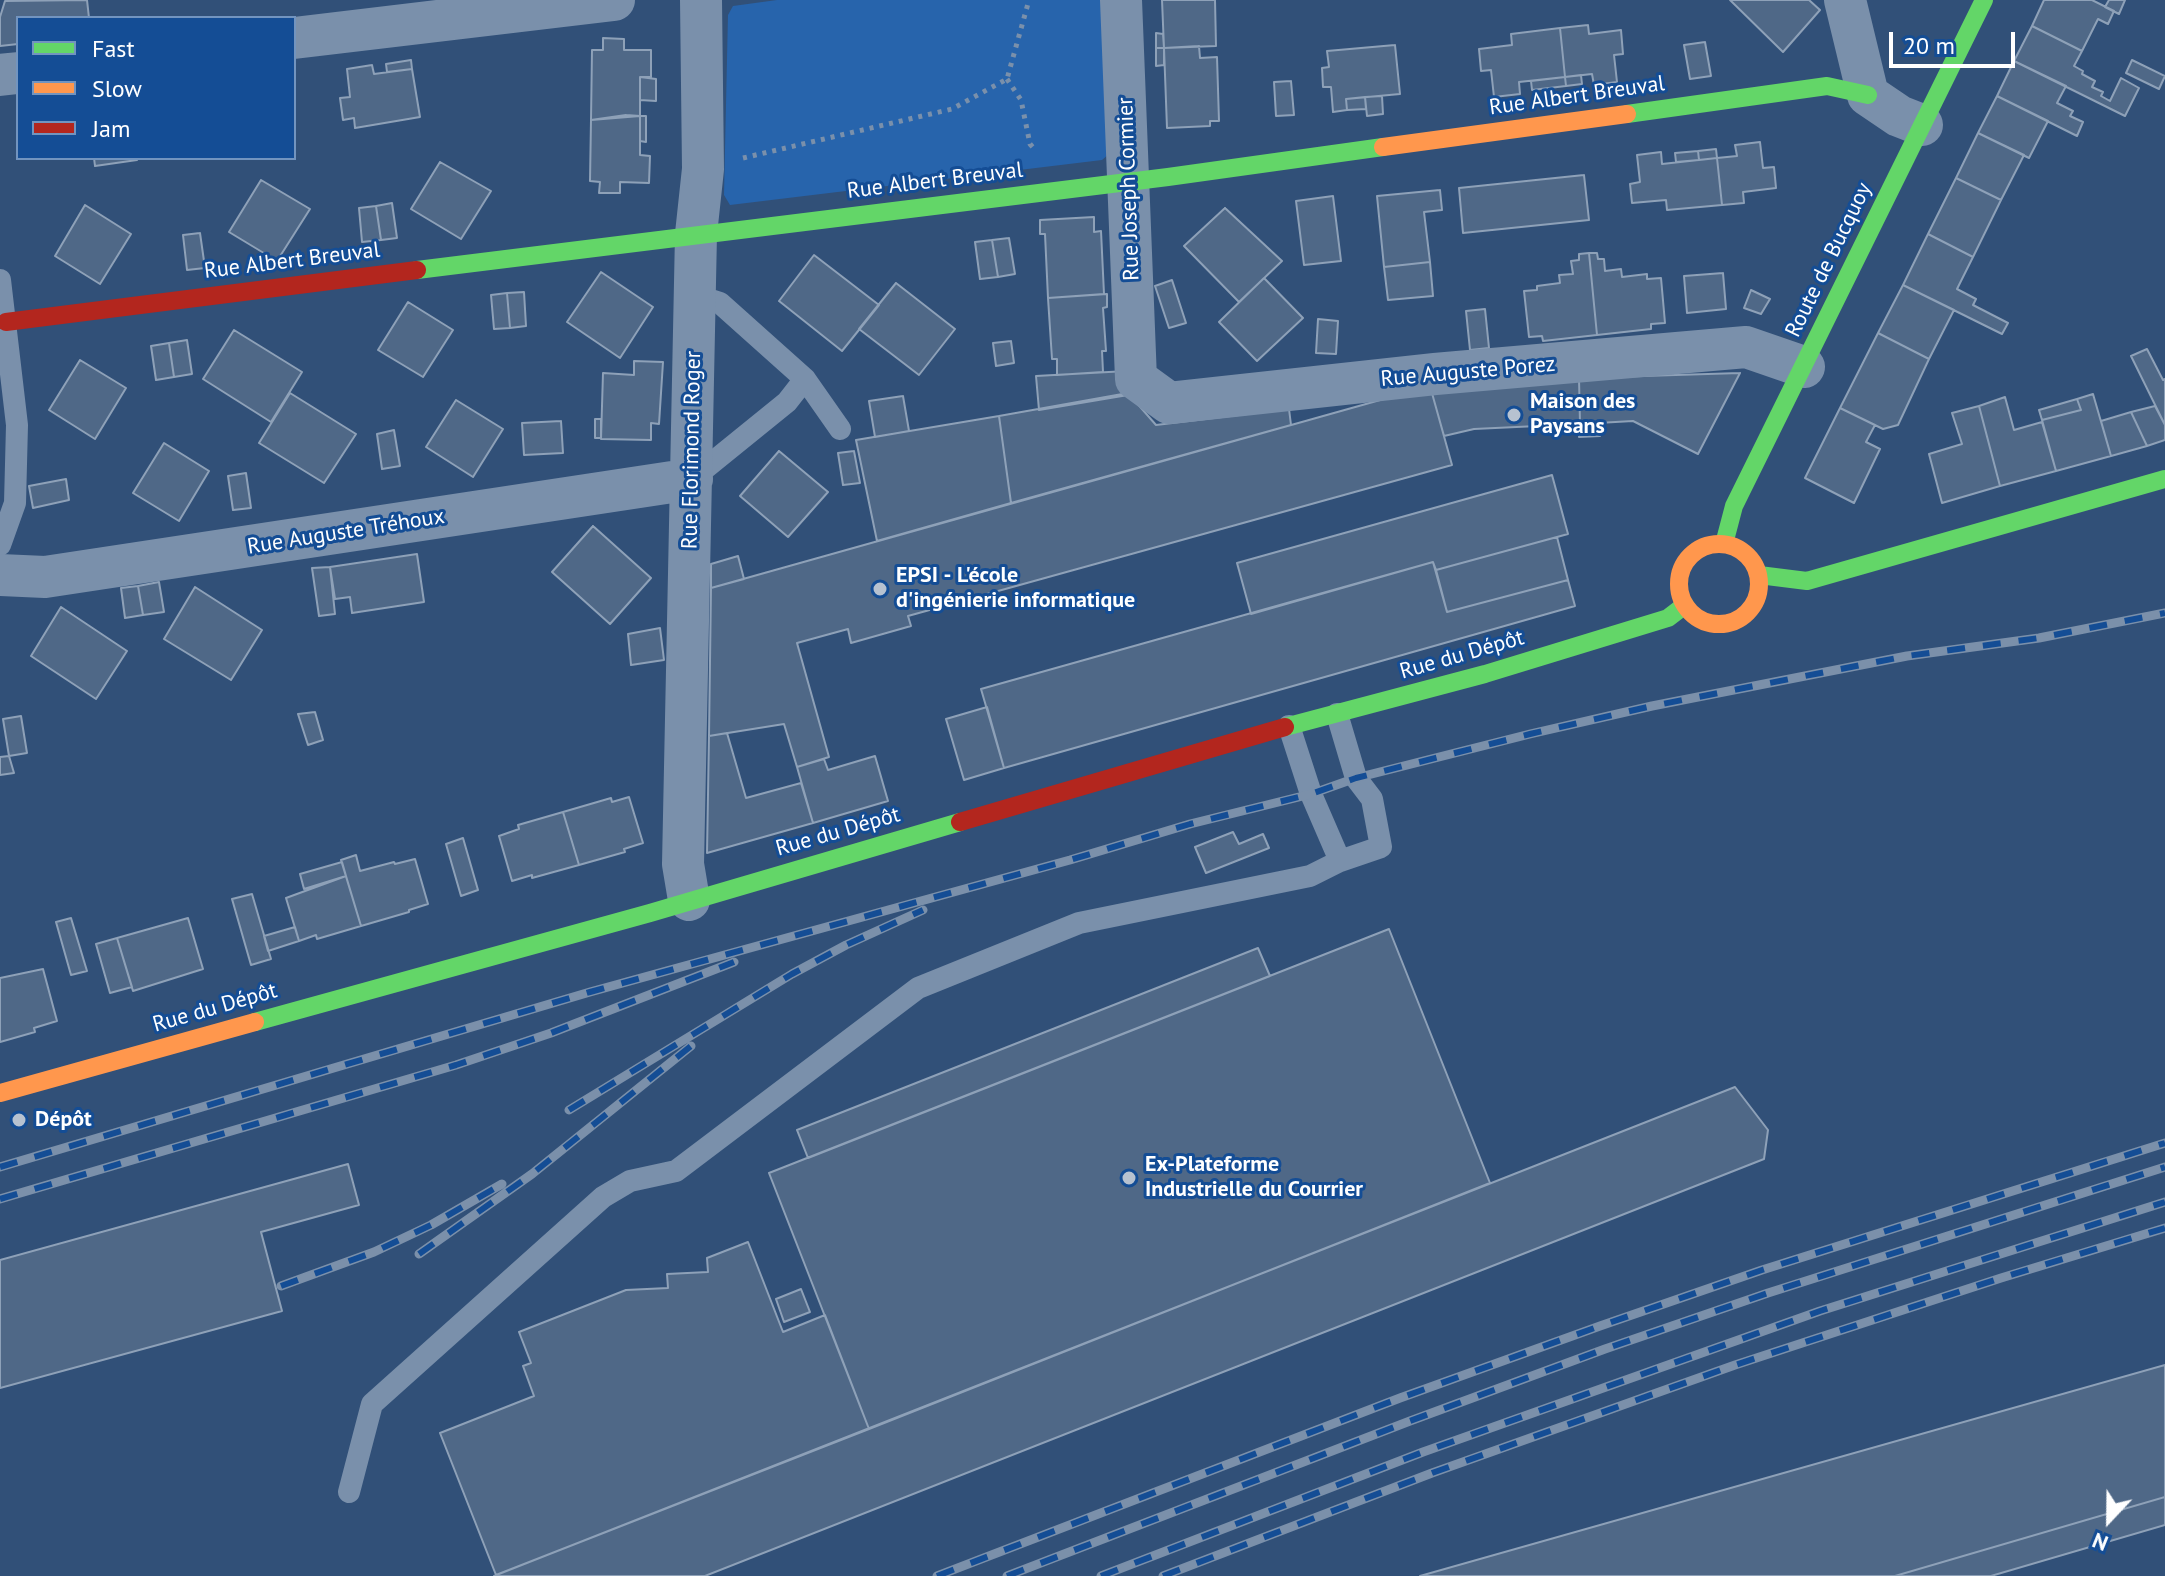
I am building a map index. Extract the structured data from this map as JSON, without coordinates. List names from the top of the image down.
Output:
{
  "streets": {
    "main road": ["Rue Albert Breuval", "Route de Bucquoy", "Rue du Dépôt"],
    "street": [
      "Rue Joseph Cormier",
      "Rue Auguste Porez",
      "Rue Florimond Roger",
      "Rue Auguste Tréhoux"
    ]
  },
  "crossings": [
    ["Rue Albert Breuval", "Rue Joseph Cormier"],
    ["Rue Albert Breuval", "Rue Florimond Roger"],
    ["Rue Joseph Cormier", "Rue Auguste Porez"],
    ["Route de Bucquoy", "Rue Auguste Porez"],
    ["Route de Bucquoy", "Rue du Dépôt"],
    ["Rue Florimond Roger", "Rue Auguste Tréhoux"],
    ["Rue Florimond Roger", "Rue du Dépôt"]
  ],
  "places": [
    "Maison des Paysans",
    "EPSI - L'école d'ingénierie informatique",
    "Dépôt",
    "Ex-Plateforme Industrielle du Courrier"
  ],
  "legend": ["Fast", "Slow", "Jam"],
  "scale_bar": "20 m",
  "north": "bottom"
}
